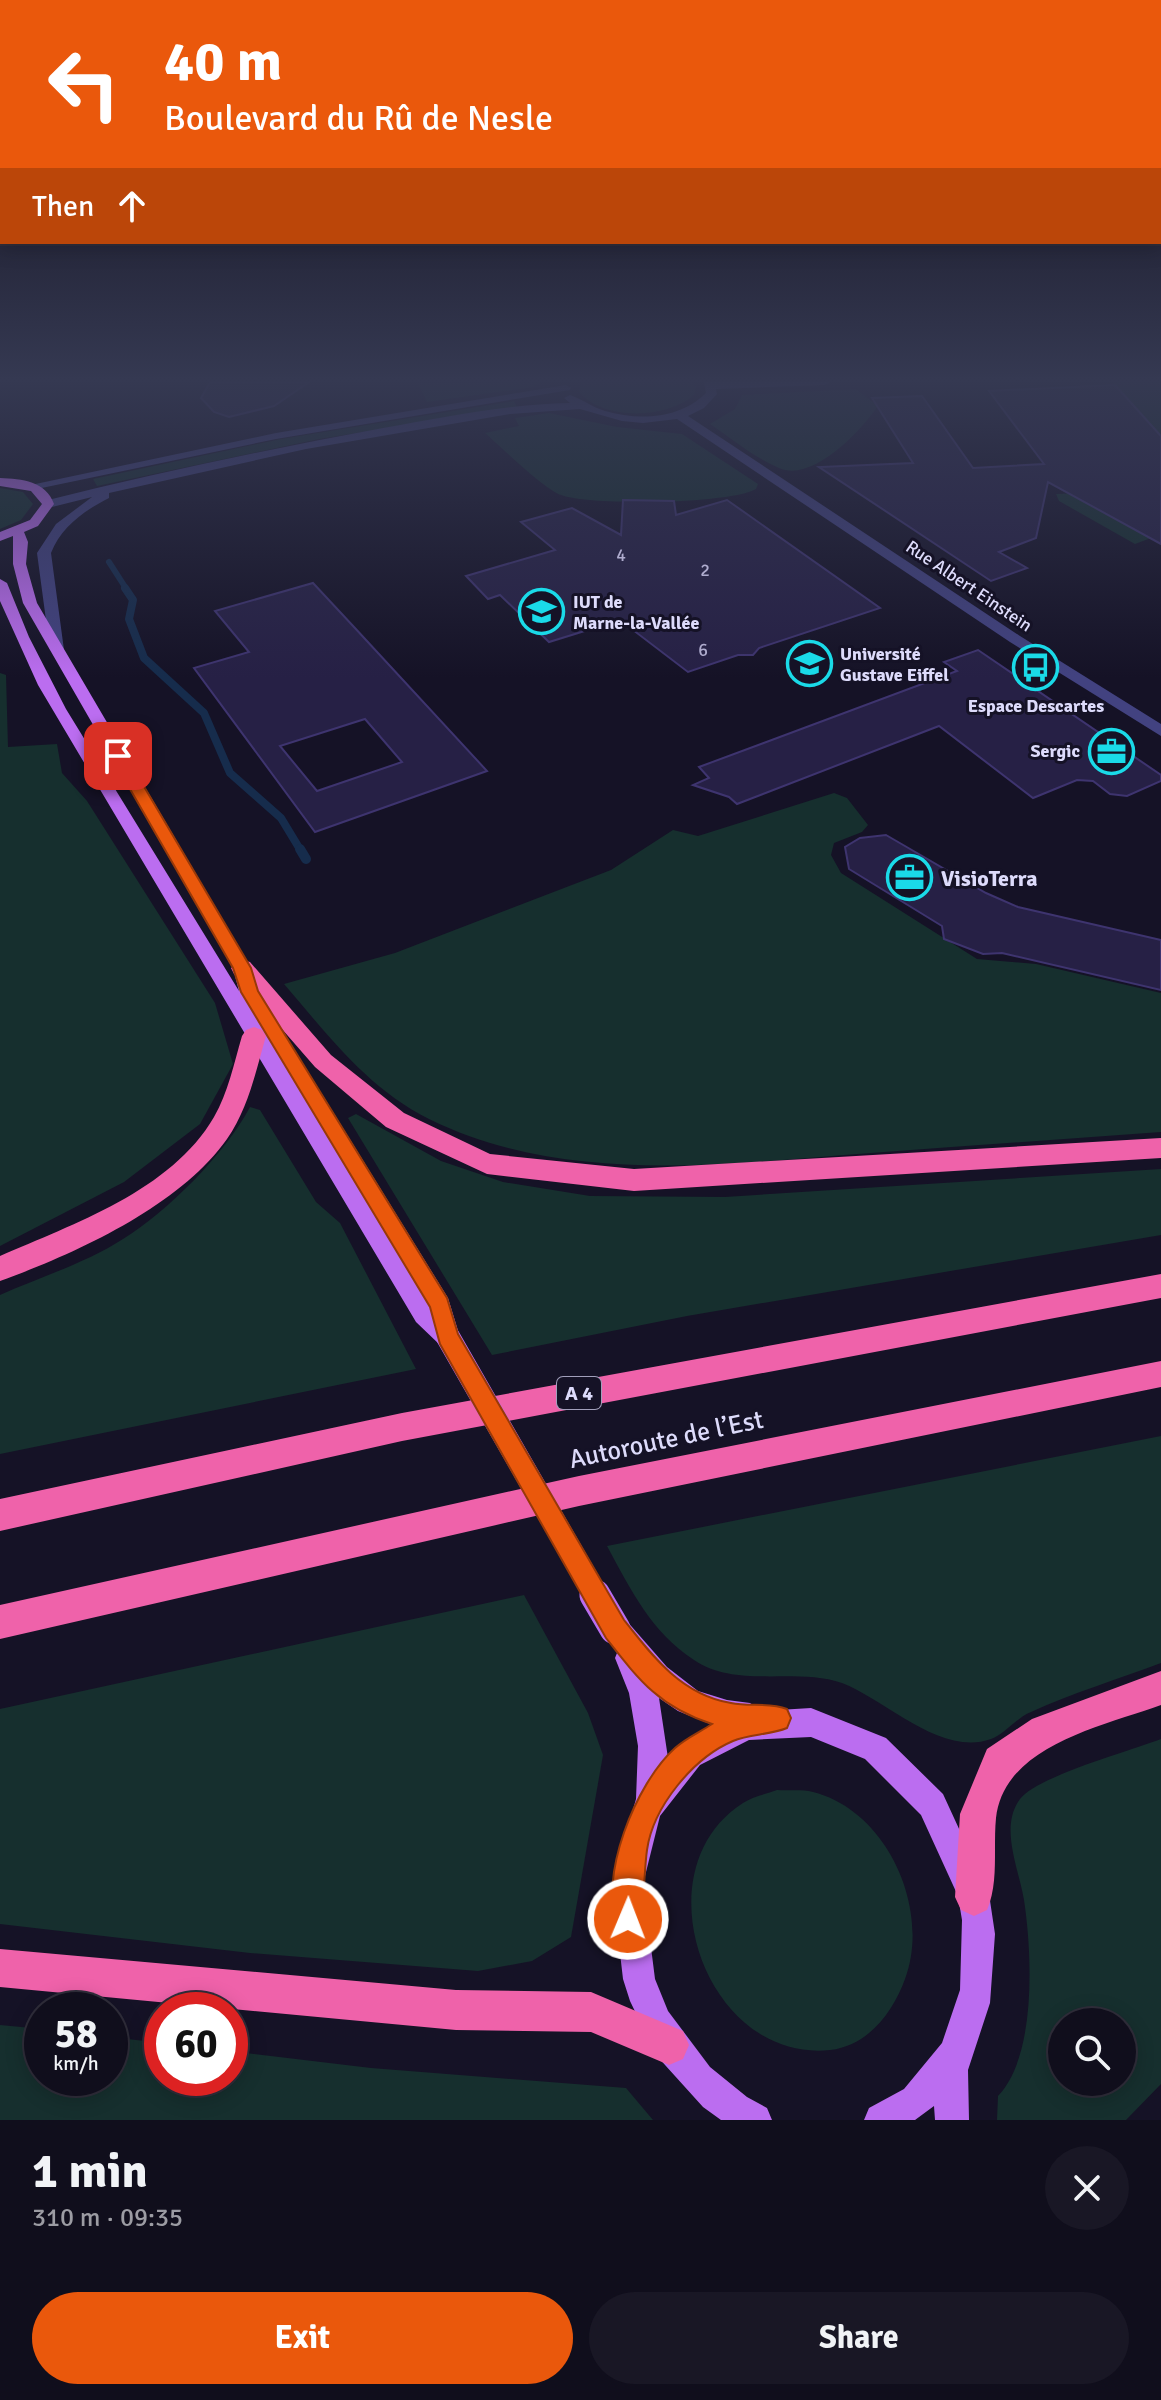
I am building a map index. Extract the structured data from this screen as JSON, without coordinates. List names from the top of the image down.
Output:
{
  "streets": {
    "highway": ["A 4", "Autoroute de l’Est"],
    "street": ["Rue Albert Einstein"]
  },
  "places": {
    "school or university": ["IUT de Marne-la-Vallée", "Université Gustave Eiffel"],
    "bus stop": ["Espace Descartes"],
    "office": ["Sergic", "VisioTerra"]
  },
  "house_numbers": ["4", "2", "6"],
  "page": {
    "turn": ["40 m", "Boulevard du Rû de Nesle"],
    "then": "Then",
    "speed": "58 km/h",
    "limit": "60",
    "heading": ["1 min", "310 m · 09:35"],
    "buttons": ["Exit", "Share"]
  }
}
